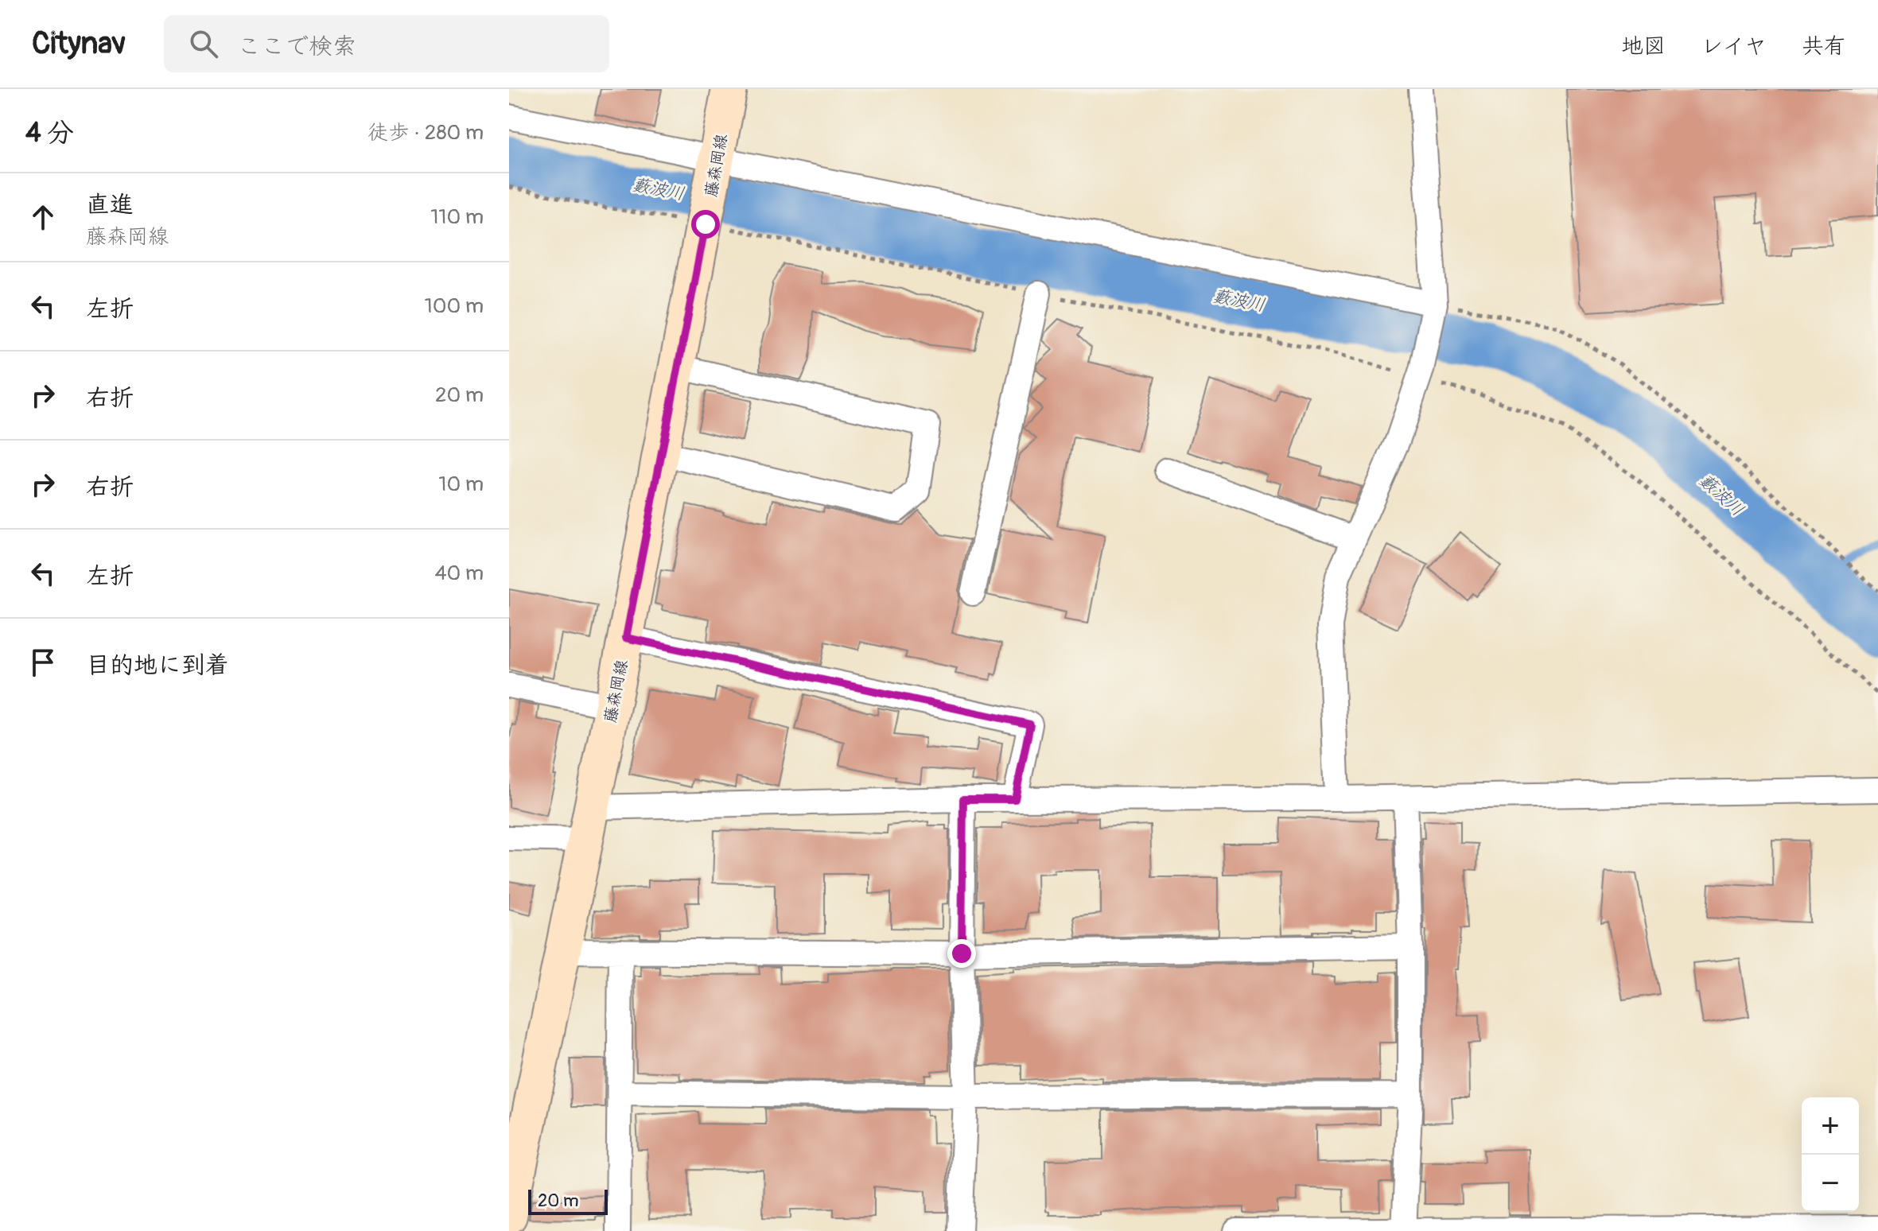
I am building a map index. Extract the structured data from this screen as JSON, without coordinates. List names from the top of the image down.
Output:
{
  "streets": {
    "main road": ["藤森岡線"]
  },
  "water": ["藪波川"],
  "scale_bar": "20 m",
  "page": {
    "header": "Citynav",
    "search": "ここで検索",
    "nav": ["地図", "レイヤ", "共有"],
    "heading": ["4 分", "徒歩 · 280 m"],
    "list": [
      ["直進", "藤森岡線", "110 m"],
      ["左折", "100 m"],
      ["右折", "20 m"],
      ["右折", "10 m"],
      ["左折", "40 m"],
      "目的地に到着"
    ],
    "map_buttons": ["+", "−"],
    "scale": "20 m"
  }
}
